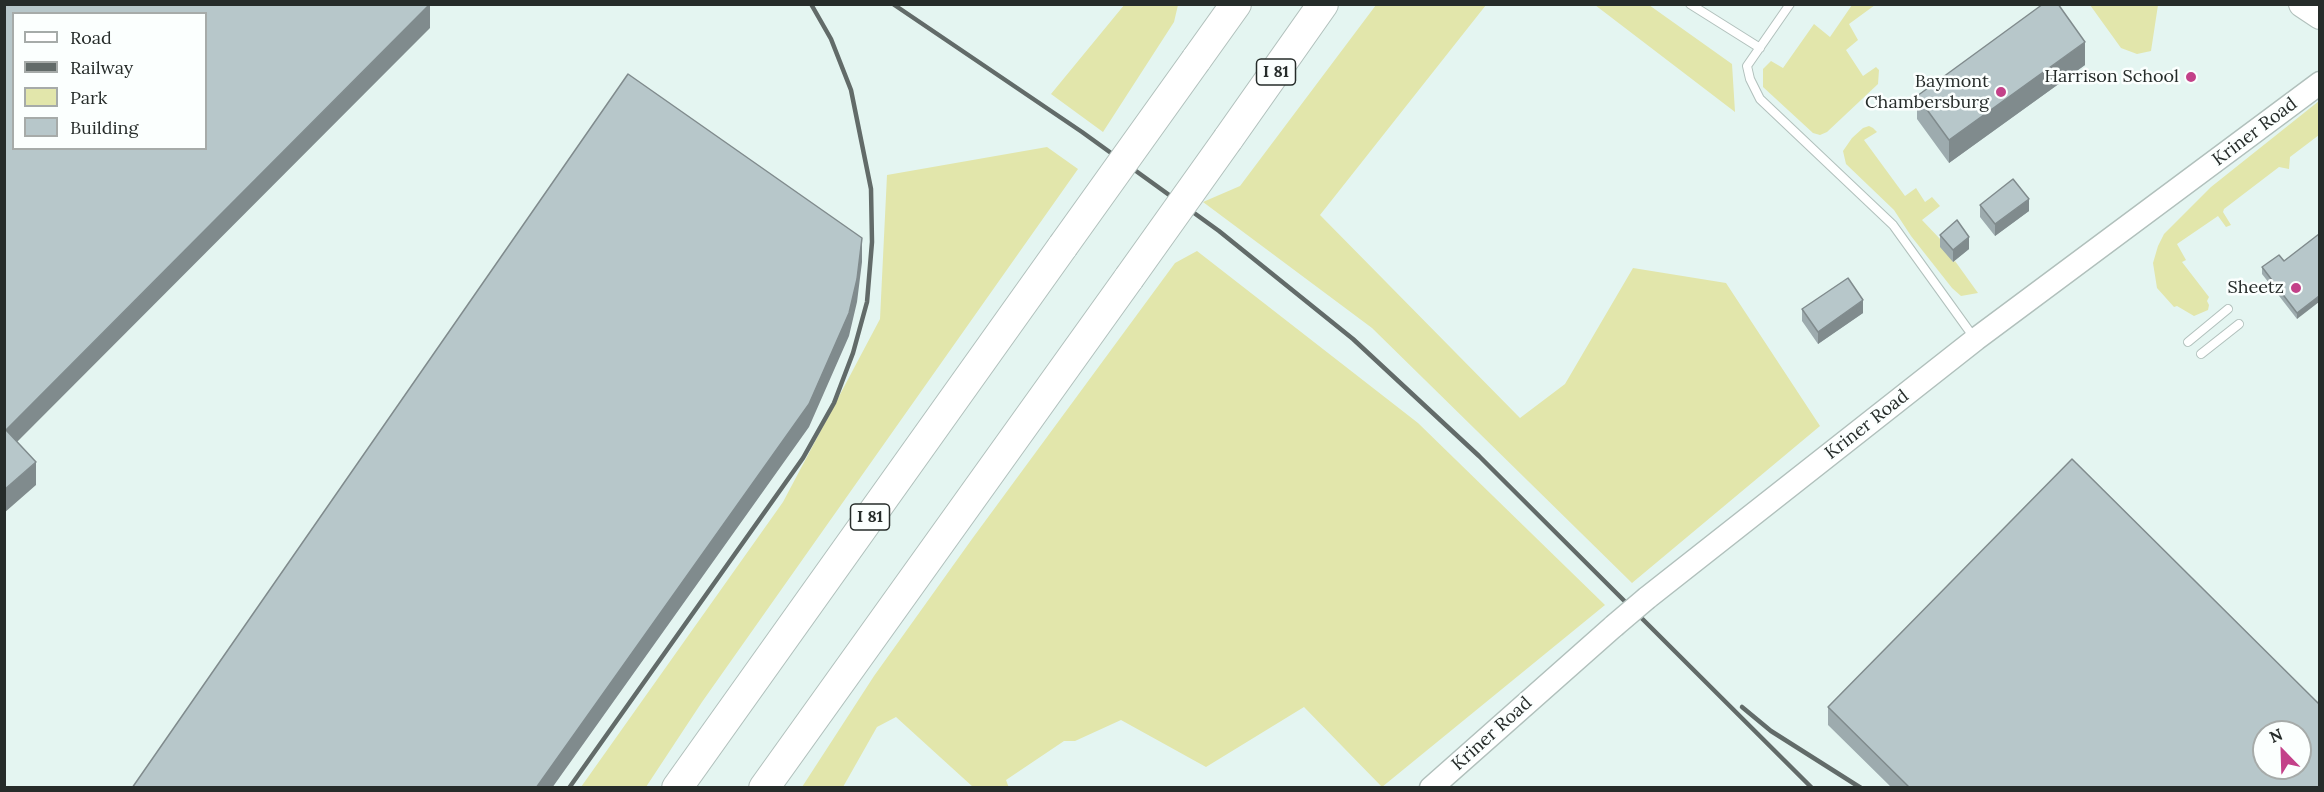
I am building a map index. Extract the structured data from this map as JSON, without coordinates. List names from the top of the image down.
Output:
{
  "streets": {
    "highway": ["I 81"],
    "street": ["Kriner Road"]
  },
  "places": ["Harrison School", "Baymont Chambersburg", "Sheetz"],
  "legend": [
    "Road",
    "Railway",
    "Park",
    "Building"
  ],
  "north": "top left"
}
